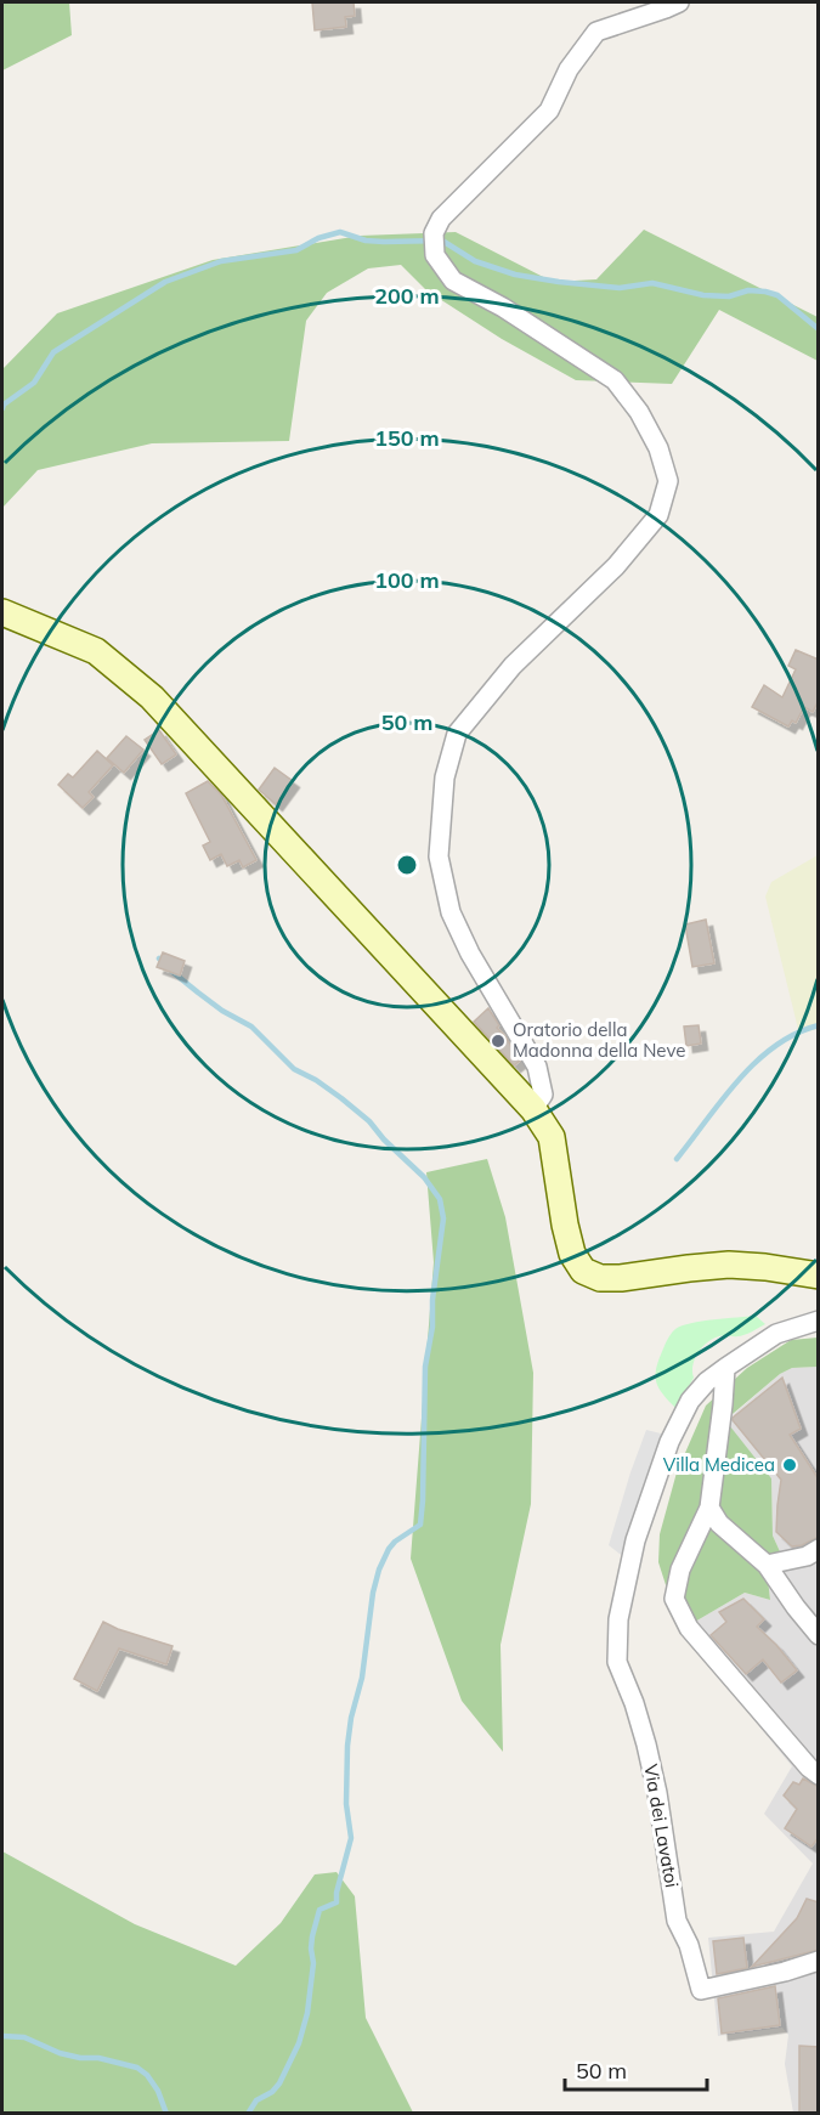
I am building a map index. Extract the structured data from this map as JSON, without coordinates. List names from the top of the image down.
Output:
{
  "streets": {
    "street": ["Via dei Lavatoi"]
  },
  "places": ["Oratorio della Madonna della Neve", "Villa Medicea"],
  "scale_bar": "50 m",
  "rings": [
    "200 m",
    "150 m",
    "100 m",
    "50 m"
  ]
}
